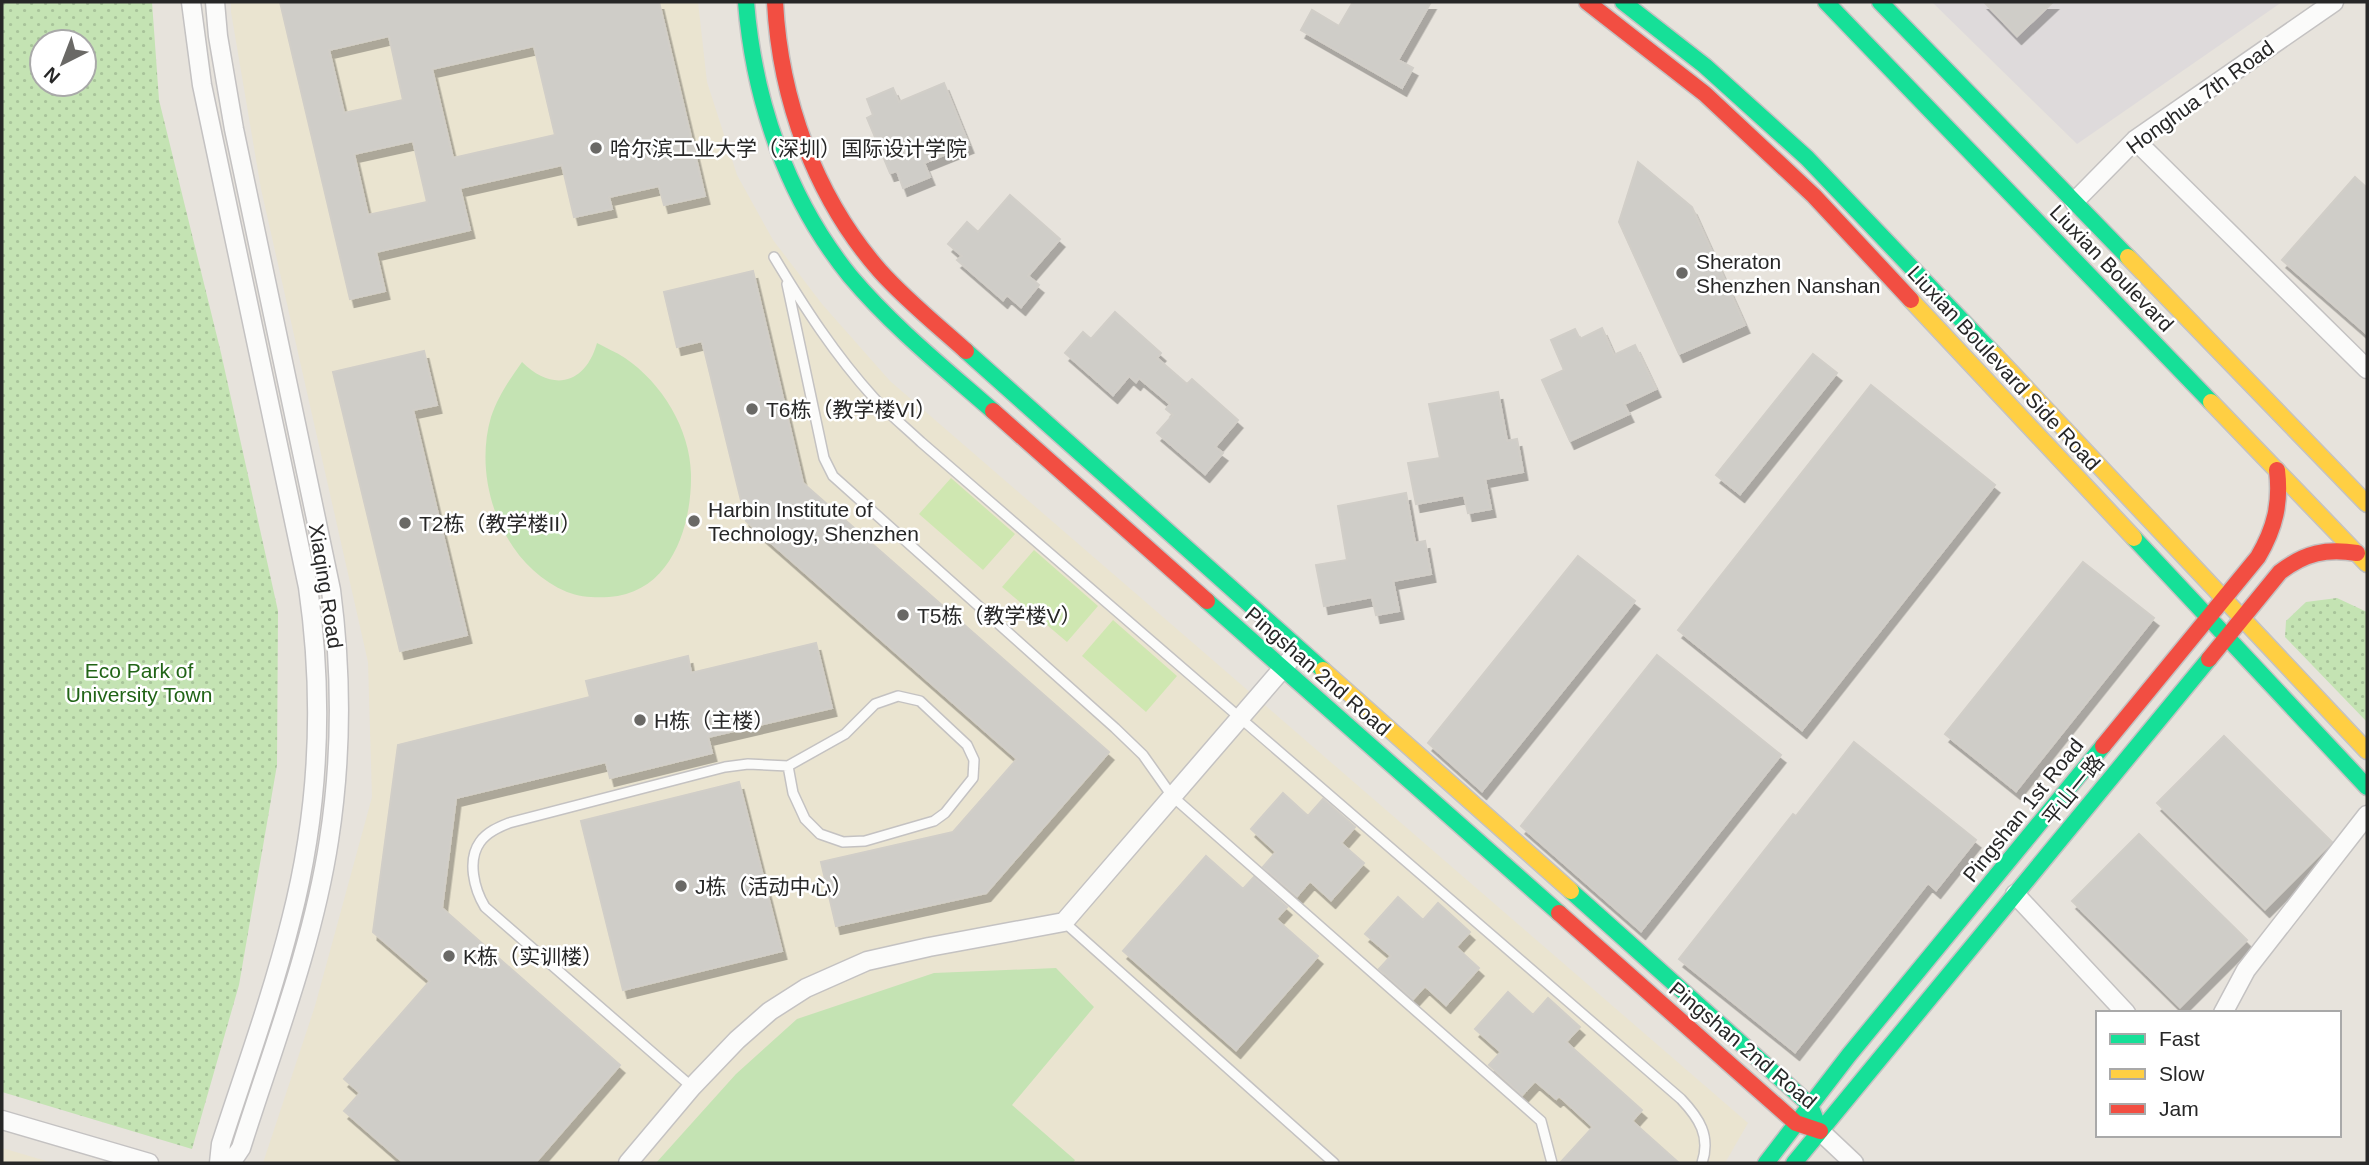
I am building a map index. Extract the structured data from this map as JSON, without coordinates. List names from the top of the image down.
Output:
{
  "streets": {
    "street": [
      "Honghua 7th Road",
      "Liuxian Boulevard",
      "Liuxian Boulevard Side Road",
      "Xiaqing Road",
      "Pingshan 2nd Road",
      "平山一路",
      "Pingshan 1st Road"
    ]
  },
  "crossings": [
    ["Honghua 7th Road", "Liuxian Boulevard"],
    ["Liuxian Boulevard", "平山一路"],
    ["Liuxian Boulevard", "Pingshan 1st Road"],
    ["Liuxian Boulevard Side Road", "平山一路"],
    ["Liuxian Boulevard Side Road", "Pingshan 1st Road"],
    ["Pingshan 2nd Road", "平山一路"],
    ["Pingshan 2nd Road", "Pingshan 1st Road"]
  ],
  "parks": ["Eco Park of University Town"],
  "places": [
    "哈尔滨工业大学（深圳）国际设计学院",
    "Sheraton Shenzhen Nanshan",
    "T6栋（教学楼VI）",
    "Harbin Institute of Technology, Shenzhen",
    "T2栋（教学楼II）",
    "T5栋（教学楼V）",
    "H栋（主楼）",
    "J栋（活动中心）",
    "K栋（实训楼）"
  ],
  "legend": ["Fast", "Slow", "Jam"],
  "north": "bottom left"
}
